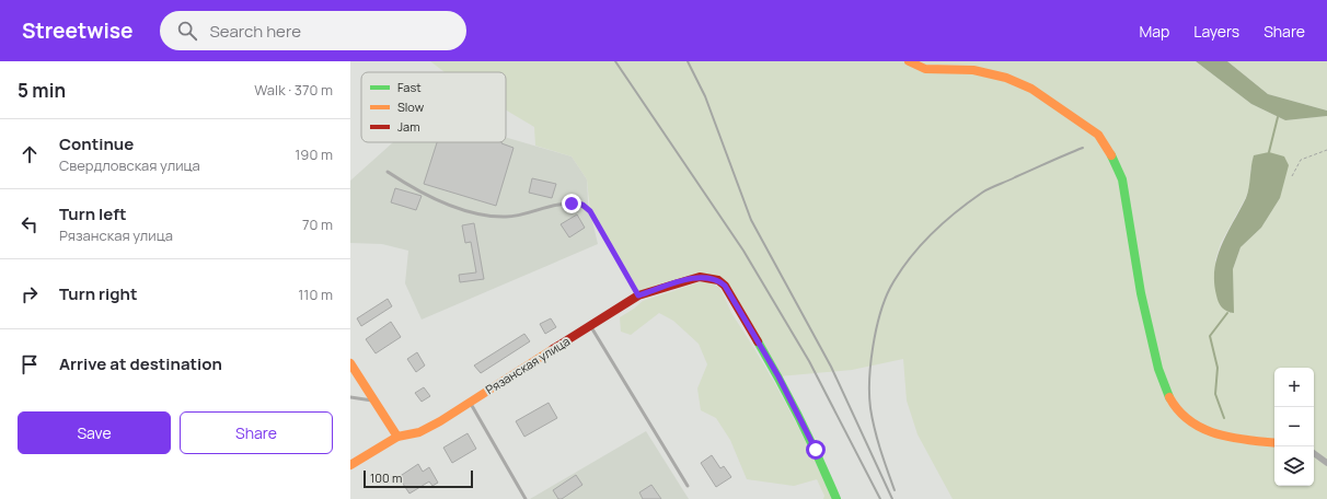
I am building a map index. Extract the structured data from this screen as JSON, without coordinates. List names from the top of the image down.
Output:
{
  "streets": {
    "street": ["Рязанская улица"]
  },
  "legend": ["Fast", "Slow", "Jam"],
  "scale_bar": "100 m",
  "page": {
    "header": "Streetwise",
    "search": "Search here",
    "nav": ["Map", "Layers", "Share"],
    "heading": ["5 min", "Walk · 370 m"],
    "list": [
      ["Continue", "Свердловская улица", "190 m"],
      ["Turn left", "Рязанская улица", "70 m"],
      ["Turn right", "110 m"],
      "Arrive at destination"
    ],
    "map_buttons": ["+", "−"],
    "buttons": ["Save", "Share"],
    "scale": "100 m"
  }
}
